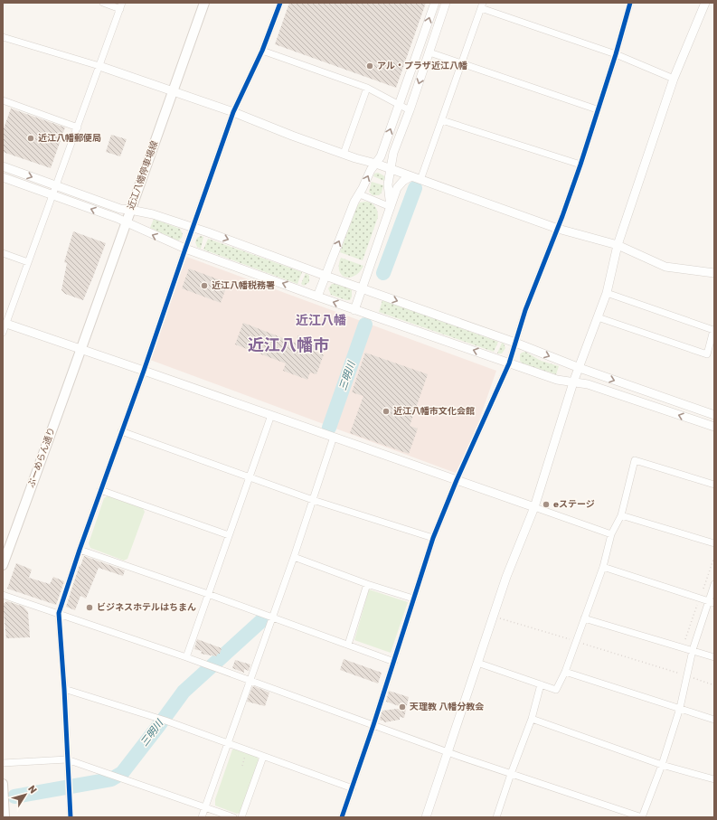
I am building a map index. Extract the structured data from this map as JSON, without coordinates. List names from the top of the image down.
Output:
{
  "streets": {
    "main road": ["近江八幡停車場線", "ぶーめらん通り"]
  },
  "crossings": [
    ["近江八幡停車場線", "ぶーめらん通り"]
  ],
  "districts": ["近江八幡", "近江八幡市"],
  "water": ["三明川"],
  "places": [
    "アル・プラザ近江八幡",
    "近江八幡郵便局",
    "近江八幡税務署",
    "近江八幡市文化会館",
    "eステージ",
    "ビジネスホテルはちまん",
    "天理教 八幡分教会"
  ],
  "north": "top right"
}
